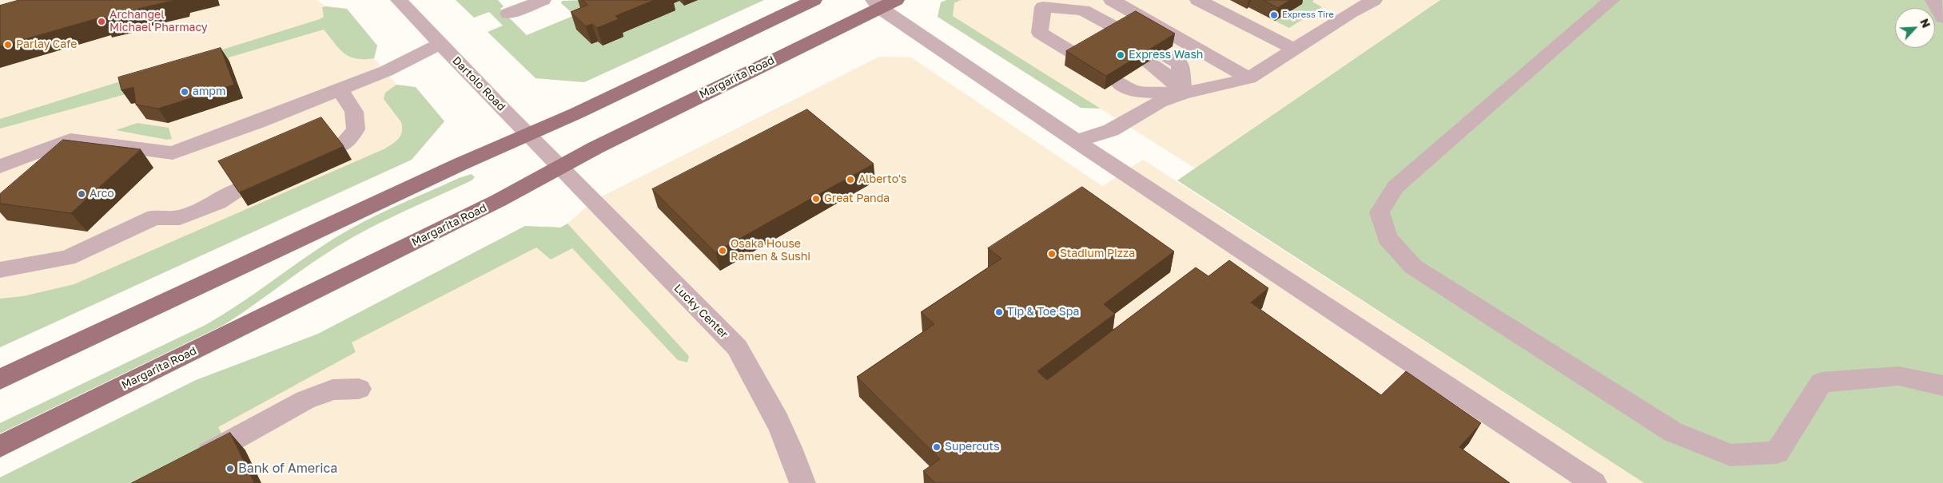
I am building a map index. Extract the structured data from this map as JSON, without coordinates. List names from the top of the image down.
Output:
{
  "streets": {
    "main road": ["Margarita Road"],
    "street": ["Dartolo Road", "Lucky Center"]
  },
  "crossings": [
    ["Margarita Road", "Dartolo Road"],
    ["Margarita Road", "Lucky Center"],
    ["Dartolo Road", "Lucky Center"]
  ],
  "places": [
    "Express Tire",
    "Archangel Michael Pharmacy",
    "Parlay Cafe",
    "Express Wash",
    "ampm",
    "Alberto's",
    "Arco",
    "Great Panda",
    "Osaka House Ramen & Sushi",
    "Stadium Pizza",
    "Tip & Toe Spa",
    "Supercuts",
    "Bank of America"
  ],
  "north": "top right"
}
